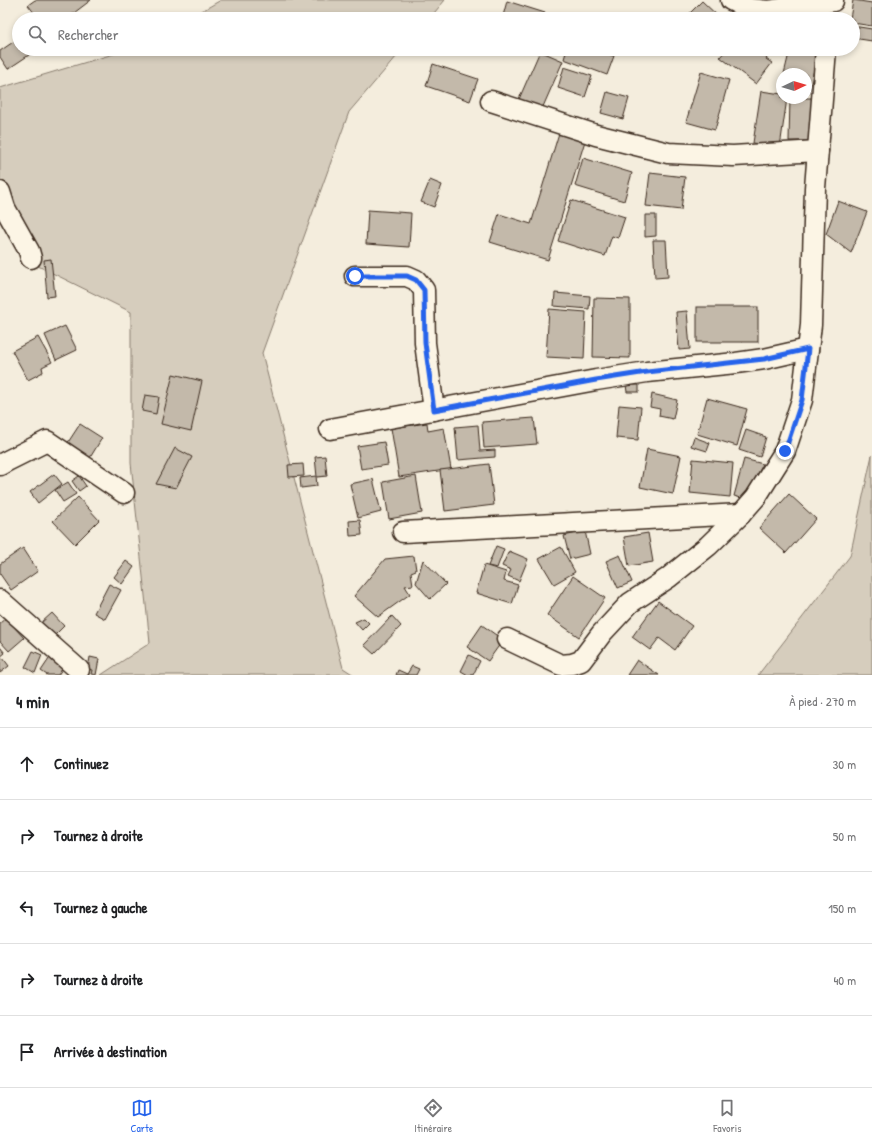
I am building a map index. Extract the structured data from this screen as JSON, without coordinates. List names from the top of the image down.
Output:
{
  "north": "right",
  "page": {
    "search": "Rechercher",
    "heading": ["4 min", "À pied · 270 m"],
    "list": [
      ["Continuez", "30 m"],
      ["Tournez à droite", "50 m"],
      ["Tournez à gauche", "150 m"],
      ["Tournez à droite", "40 m"],
      "Arrivée à destination"
    ],
    "nav": ["Carte", "Itinéraire", "Favoris"]
  }
}
